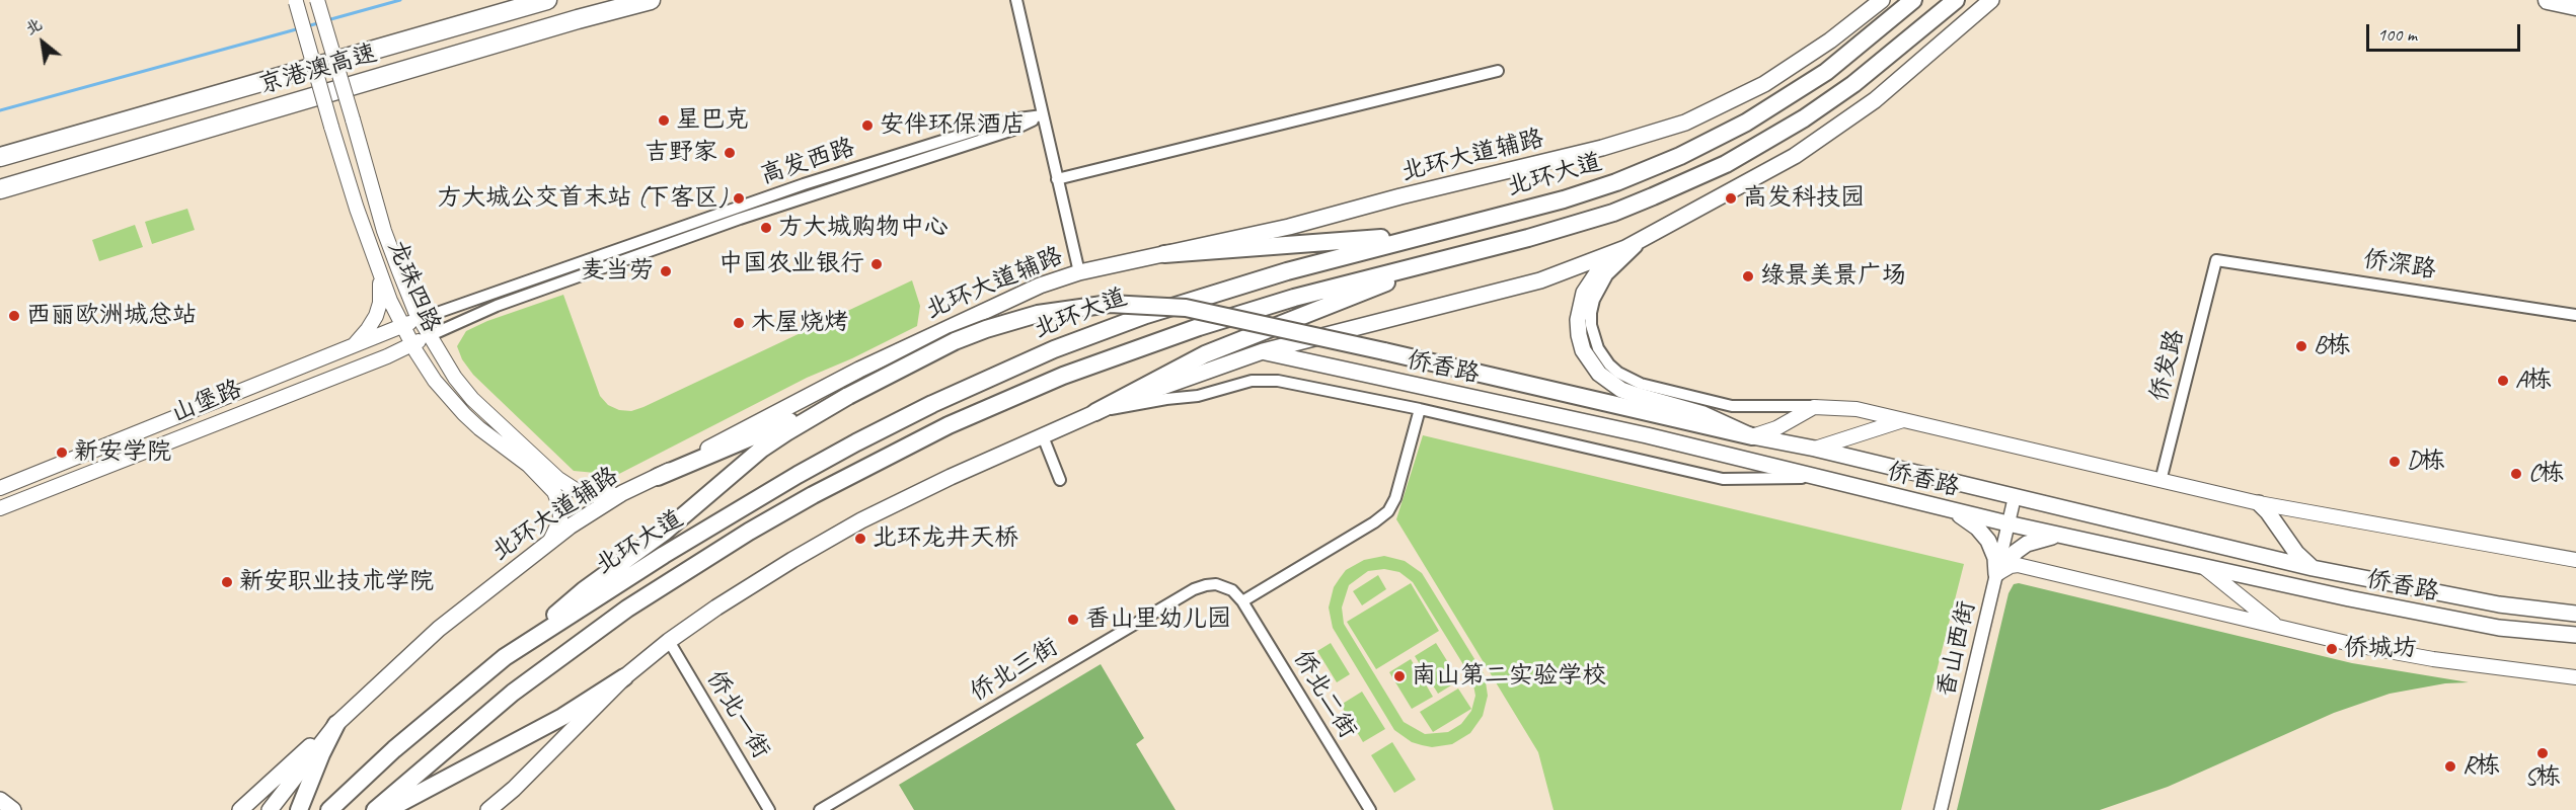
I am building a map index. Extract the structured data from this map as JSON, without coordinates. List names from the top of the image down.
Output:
{
  "streets": {
    "highway": ["京港澳高速", "北环大道"],
    "main road": [
      "北环大道辅路",
      "龙珠四路",
      "侨香路",
      "山堡路"
    ],
    "street": [
      "高发西路",
      "侨深路",
      "侨发路",
      "香山西街",
      "侨北三街",
      "侨北二街",
      "侨北一街"
    ]
  },
  "crossings": [
    ["北环大道辅路", "龙珠四路"],
    ["高发西路", "龙珠四路"],
    ["高发西路", "山堡路"],
    ["侨深路", "侨发路"],
    ["龙珠四路", "山堡路"],
    ["侨香路", "香山西街"],
    ["侨北三街", "侨北二街"]
  ],
  "places": [
    "星巴克",
    "安伴环保酒店",
    "吉野家",
    "方大城公交首末站 (下客区)",
    "高发科技园",
    "方大城购物中心",
    "中国农业银行",
    "麦当劳",
    "绿景美景广场",
    "西丽欧洲城总站",
    "木屋烧烤",
    "B栋",
    "A栋",
    "新安学院",
    "D栋",
    "C栋",
    "北环龙井天桥",
    "新安职业技术学院",
    "香山里幼儿园",
    "侨城坊",
    "南山第二实验学校",
    "S栋",
    "R栋"
  ],
  "scale_bar": "100 m",
  "north": "top left"
}
